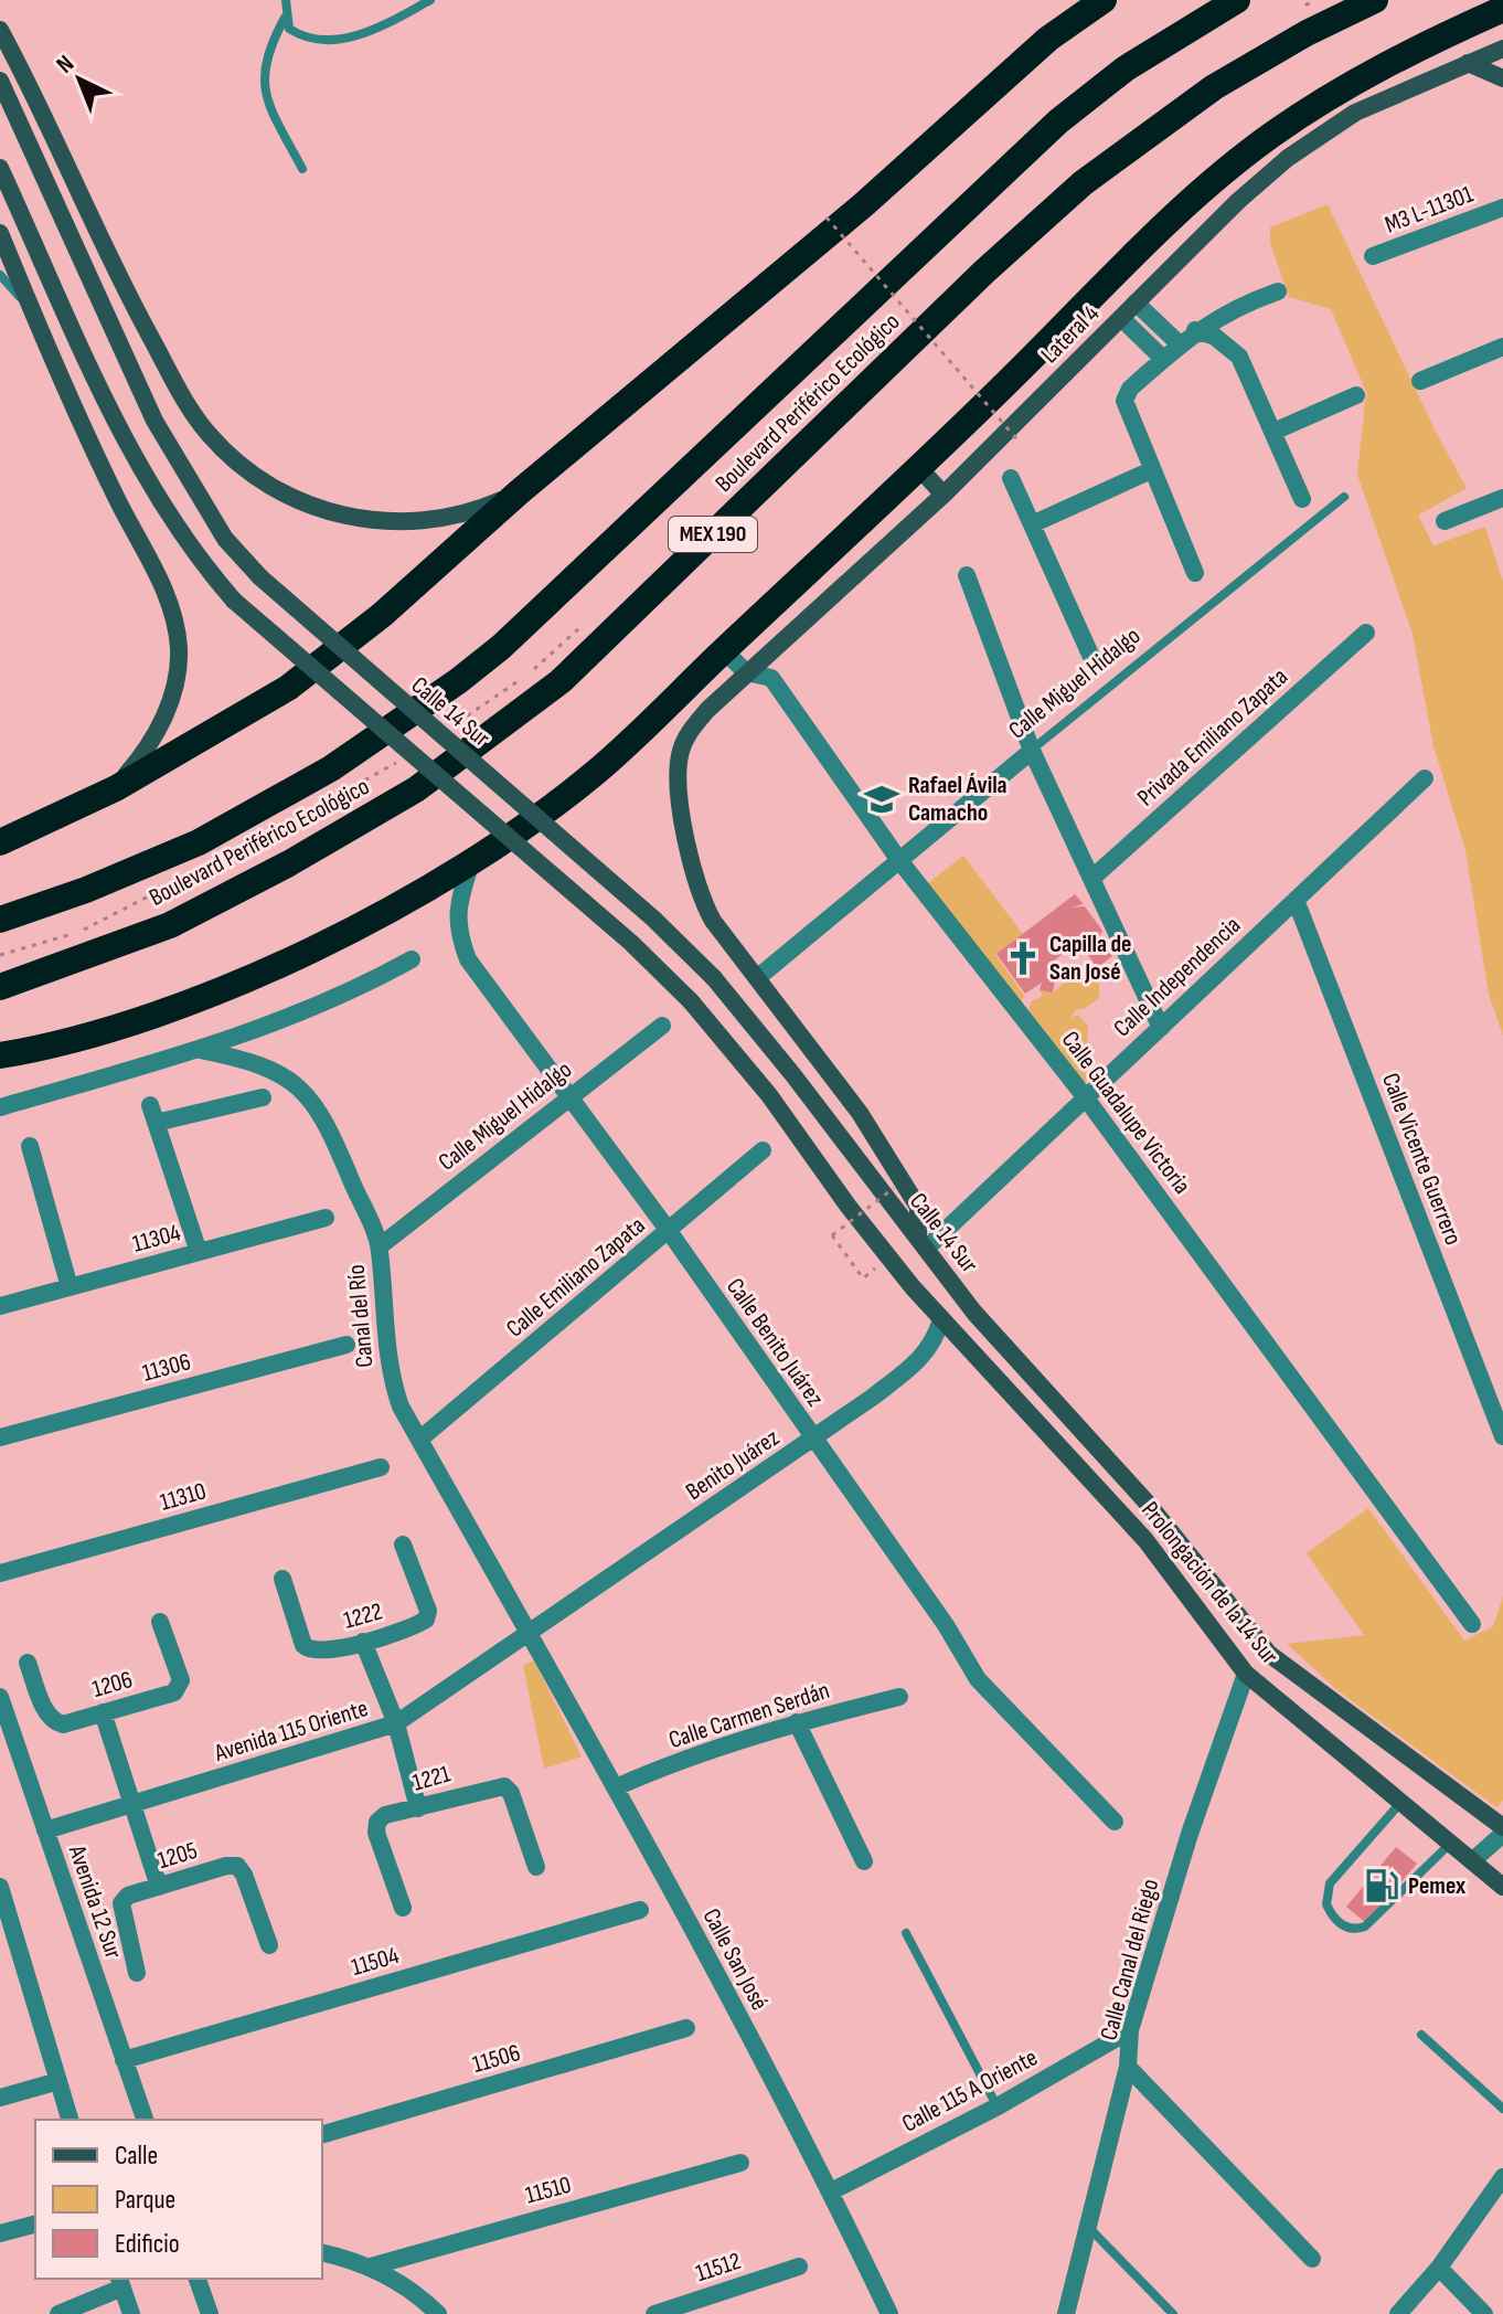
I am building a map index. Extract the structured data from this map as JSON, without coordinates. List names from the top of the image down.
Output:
{
  "streets": {
    "highway": ["Boulevard Periférico Ecológico", "MEX 190"],
    "main road": ["Lateral 4", "Calle 14 Sur", "Prolongación de la 14 Sur"],
    "street": [
      "M3 L-11301",
      "Calle Miguel Hidalgo",
      "Privada Emiliano Zapata",
      "Calle Independencia",
      "Calle Guadalupe Victoria",
      "Calle Vicente Guerrero",
      "11304",
      "Calle Emiliano Zapata",
      "Canal del Río",
      "Calle Benito Juárez",
      "11306",
      "Benito Juárez",
      "11310",
      "1222",
      "1206",
      "Calle Carmen Serdán",
      "Avenida 115 Oriente",
      "1221",
      "1205",
      "Avenida 12 Sur",
      "Calle San José",
      "Calle Canal del Riego",
      "11504",
      "11506",
      "Calle 115 A Oriente",
      "11510",
      "11512"
    ]
  },
  "crossings": [
    ["Lateral 4", "Calle Miguel Hidalgo"],
    ["Lateral 4", "Calle 14 Sur"],
    ["Lateral 4", "Calle Independencia"],
    ["Lateral 4", "Calle Guadalupe Victoria"],
    ["Calle Miguel Hidalgo", "Calle Guadalupe Victoria"],
    ["Calle Miguel Hidalgo", "Canal del Río"],
    ["Calle Miguel Hidalgo", "Calle Benito Juárez"],
    ["Calle 14 Sur", "Calle Independencia"],
    ["Calle 14 Sur", "Prolongación de la 14 Sur"],
    ["Calle Independencia", "Calle Guadalupe Victoria"],
    ["Calle Independencia", "Calle Vicente Guerrero"],
    ["Calle Emiliano Zapata", "Canal del Río"],
    ["Calle Emiliano Zapata", "Calle Benito Juárez"],
    ["Canal del Río", "Benito Juárez"],
    ["Canal del Río", "Avenida 115 Oriente"],
    ["Canal del Río", "Calle San José"],
    ["Calle Benito Juárez", "Benito Juárez"],
    ["Benito Juárez", "Prolongación de la 14 Sur"],
    ["Benito Juárez", "Avenida 115 Oriente"],
    ["Benito Juárez", "Calle San José"],
    ["Prolongación de la 14 Sur", "Calle Canal del Riego"],
    ["Calle Carmen Serdán", "Calle San José"],
    ["Avenida 115 Oriente", "Avenida 12 Sur"],
    ["Avenida 115 Oriente", "Calle San José"],
    ["Avenida 12 Sur", "11504"],
    ["Calle San José", "Calle 115 A Oriente"],
    ["Calle Canal del Riego", "Calle 115 A Oriente"]
  ],
  "places": {
    "school or university": ["Rafael Ávila Camacho"],
    "church": ["Capilla de San José"],
    "fuel station": ["Pemex"]
  },
  "legend": ["Calle", "Parque", "Edificio"],
  "north": "top left"
}
